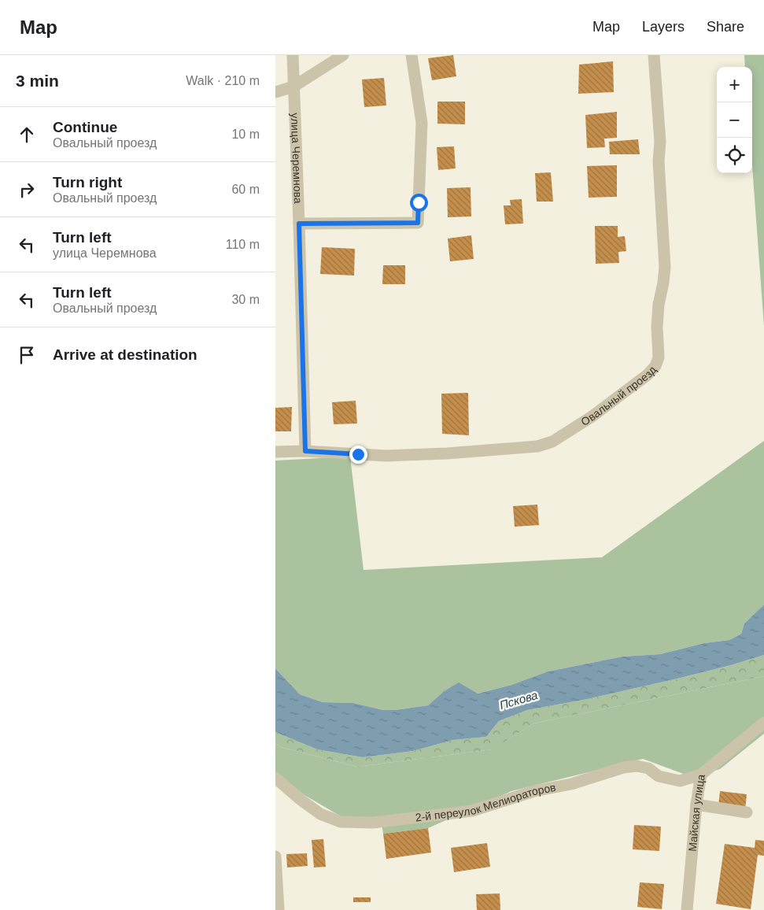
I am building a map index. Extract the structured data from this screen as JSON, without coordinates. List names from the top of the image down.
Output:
{
  "streets": {
    "street": [
      "улица Черемнова",
      "Овальный проезд",
      "2-й переулок Мелиораторов",
      "Майская улица"
    ]
  },
  "crossings": [
    ["улица Черемнова", "Овальный проезд"],
    ["2-й переулок Мелиораторов", "Майская улица"]
  ],
  "water": ["Пскова"],
  "page": {
    "header": "Map",
    "nav": ["Map", "Layers", "Share"],
    "heading": ["3 min", "Walk · 210 m"],
    "map_buttons": ["+", "−"],
    "list": [
      ["Continue", "Овальный проезд", "10 m"],
      ["Turn right", "Овальный проезд", "60 m"],
      ["Turn left", "улица Черемнова", "110 m"],
      ["Turn left", "Овальный проезд", "30 m"],
      "Arrive at destination"
    ]
  }
}
